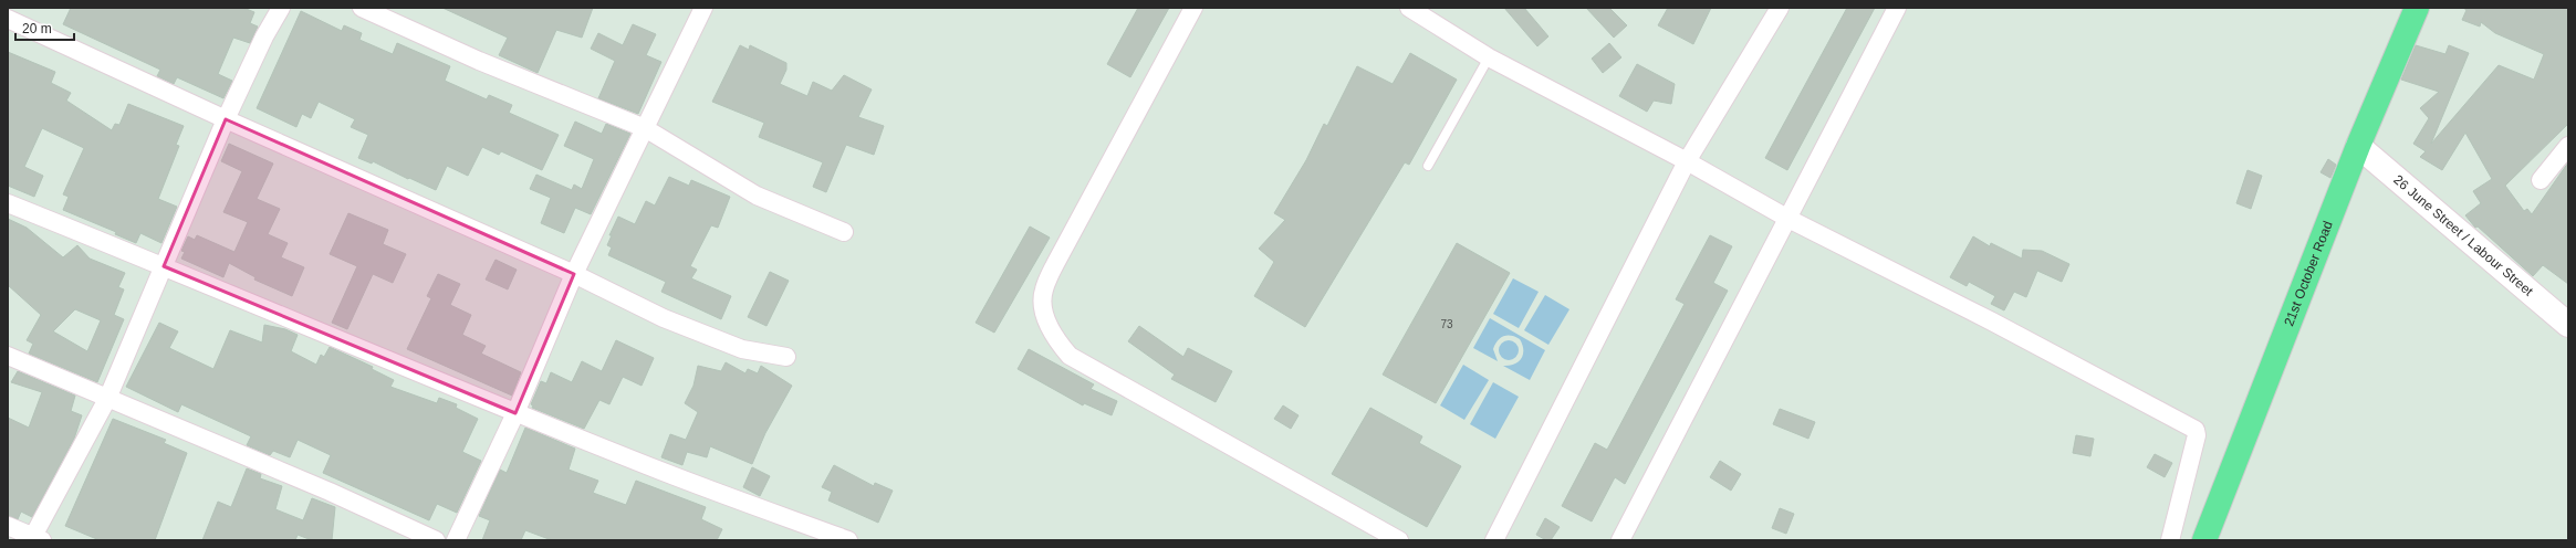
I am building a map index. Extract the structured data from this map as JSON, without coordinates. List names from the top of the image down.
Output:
{
  "streets": {
    "main road": ["21st October Road"],
    "street": ["26 June Street / Labour Street"]
  },
  "crossings": [
    ["26 June Street / Labour Street", "21st October Road"]
  ],
  "house_numbers": ["73"],
  "scale_bar": "20 m"
}
